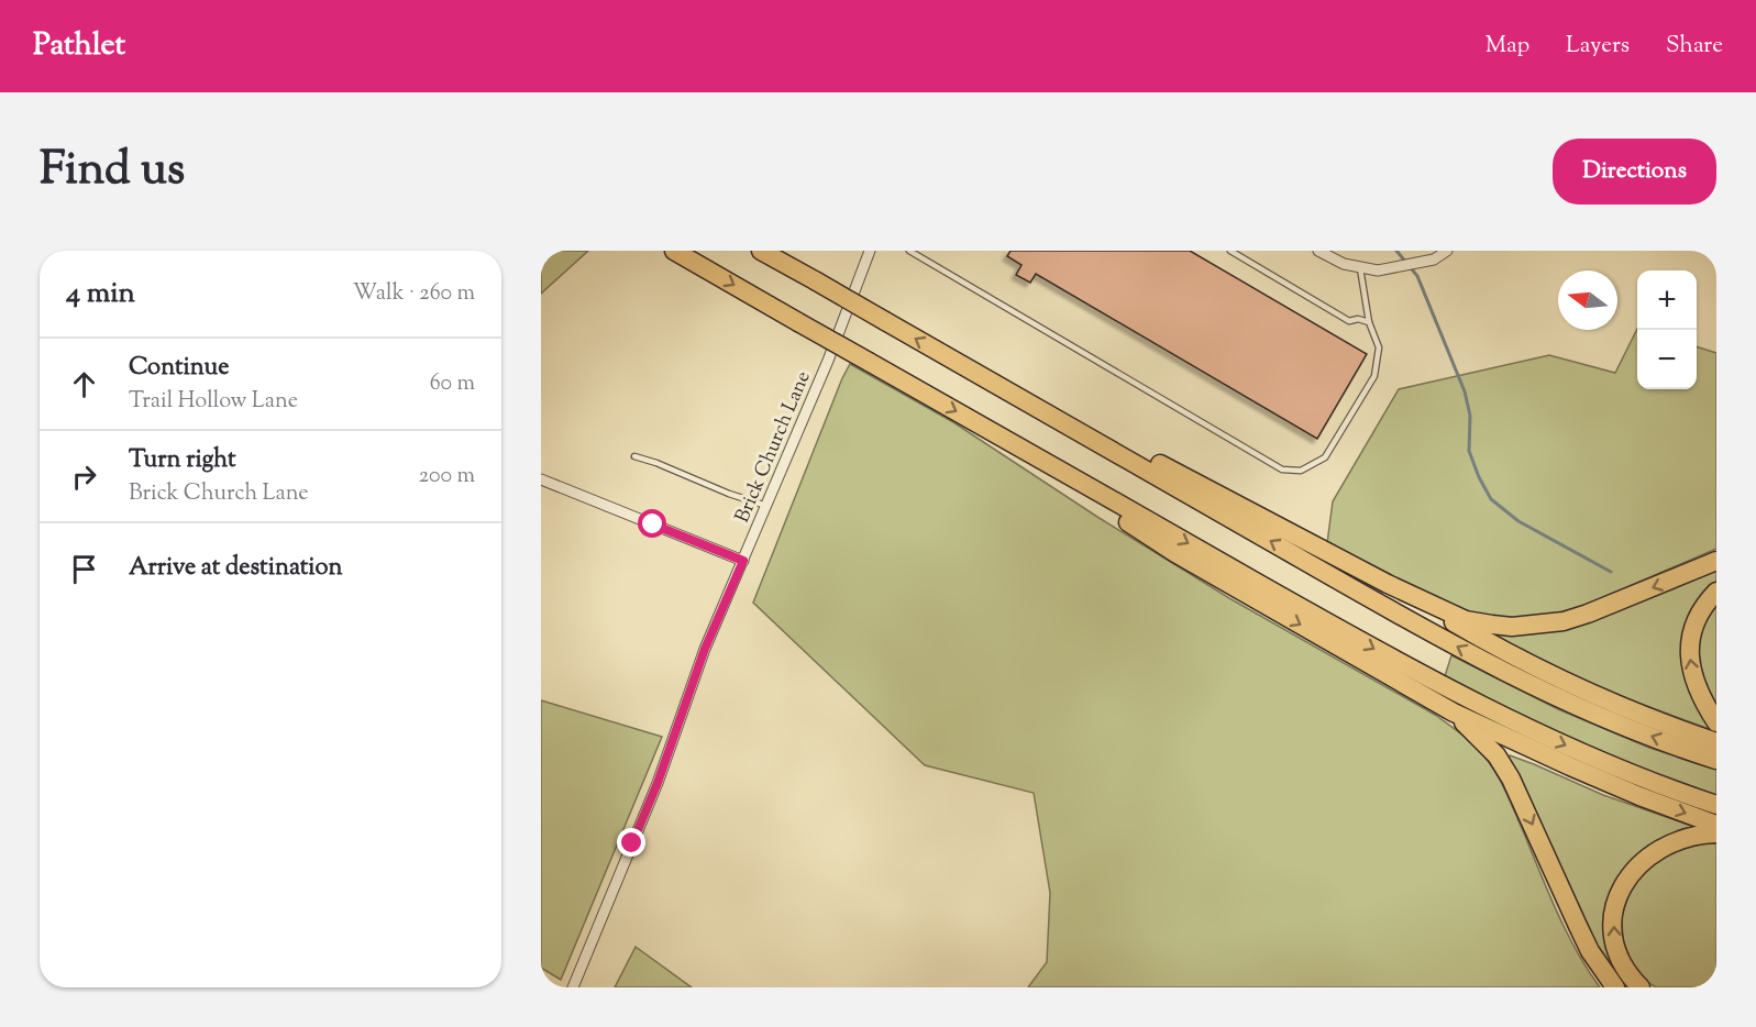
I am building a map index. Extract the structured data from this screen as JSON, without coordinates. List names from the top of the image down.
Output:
{
  "streets": {
    "street": ["Brick Church Lane"]
  },
  "north": "left",
  "page": {
    "header": "Pathlet",
    "nav": ["Map", "Layers", "Share"],
    "title": "Find us",
    "buttons": "Directions",
    "heading": ["4 min", "Walk · 260 m"],
    "map_buttons": ["+", "−"],
    "list": [
      ["Continue", "Trail Hollow Lane", "60 m"],
      ["Turn right", "Brick Church Lane", "200 m"],
      "Arrive at destination"
    ]
  }
}
